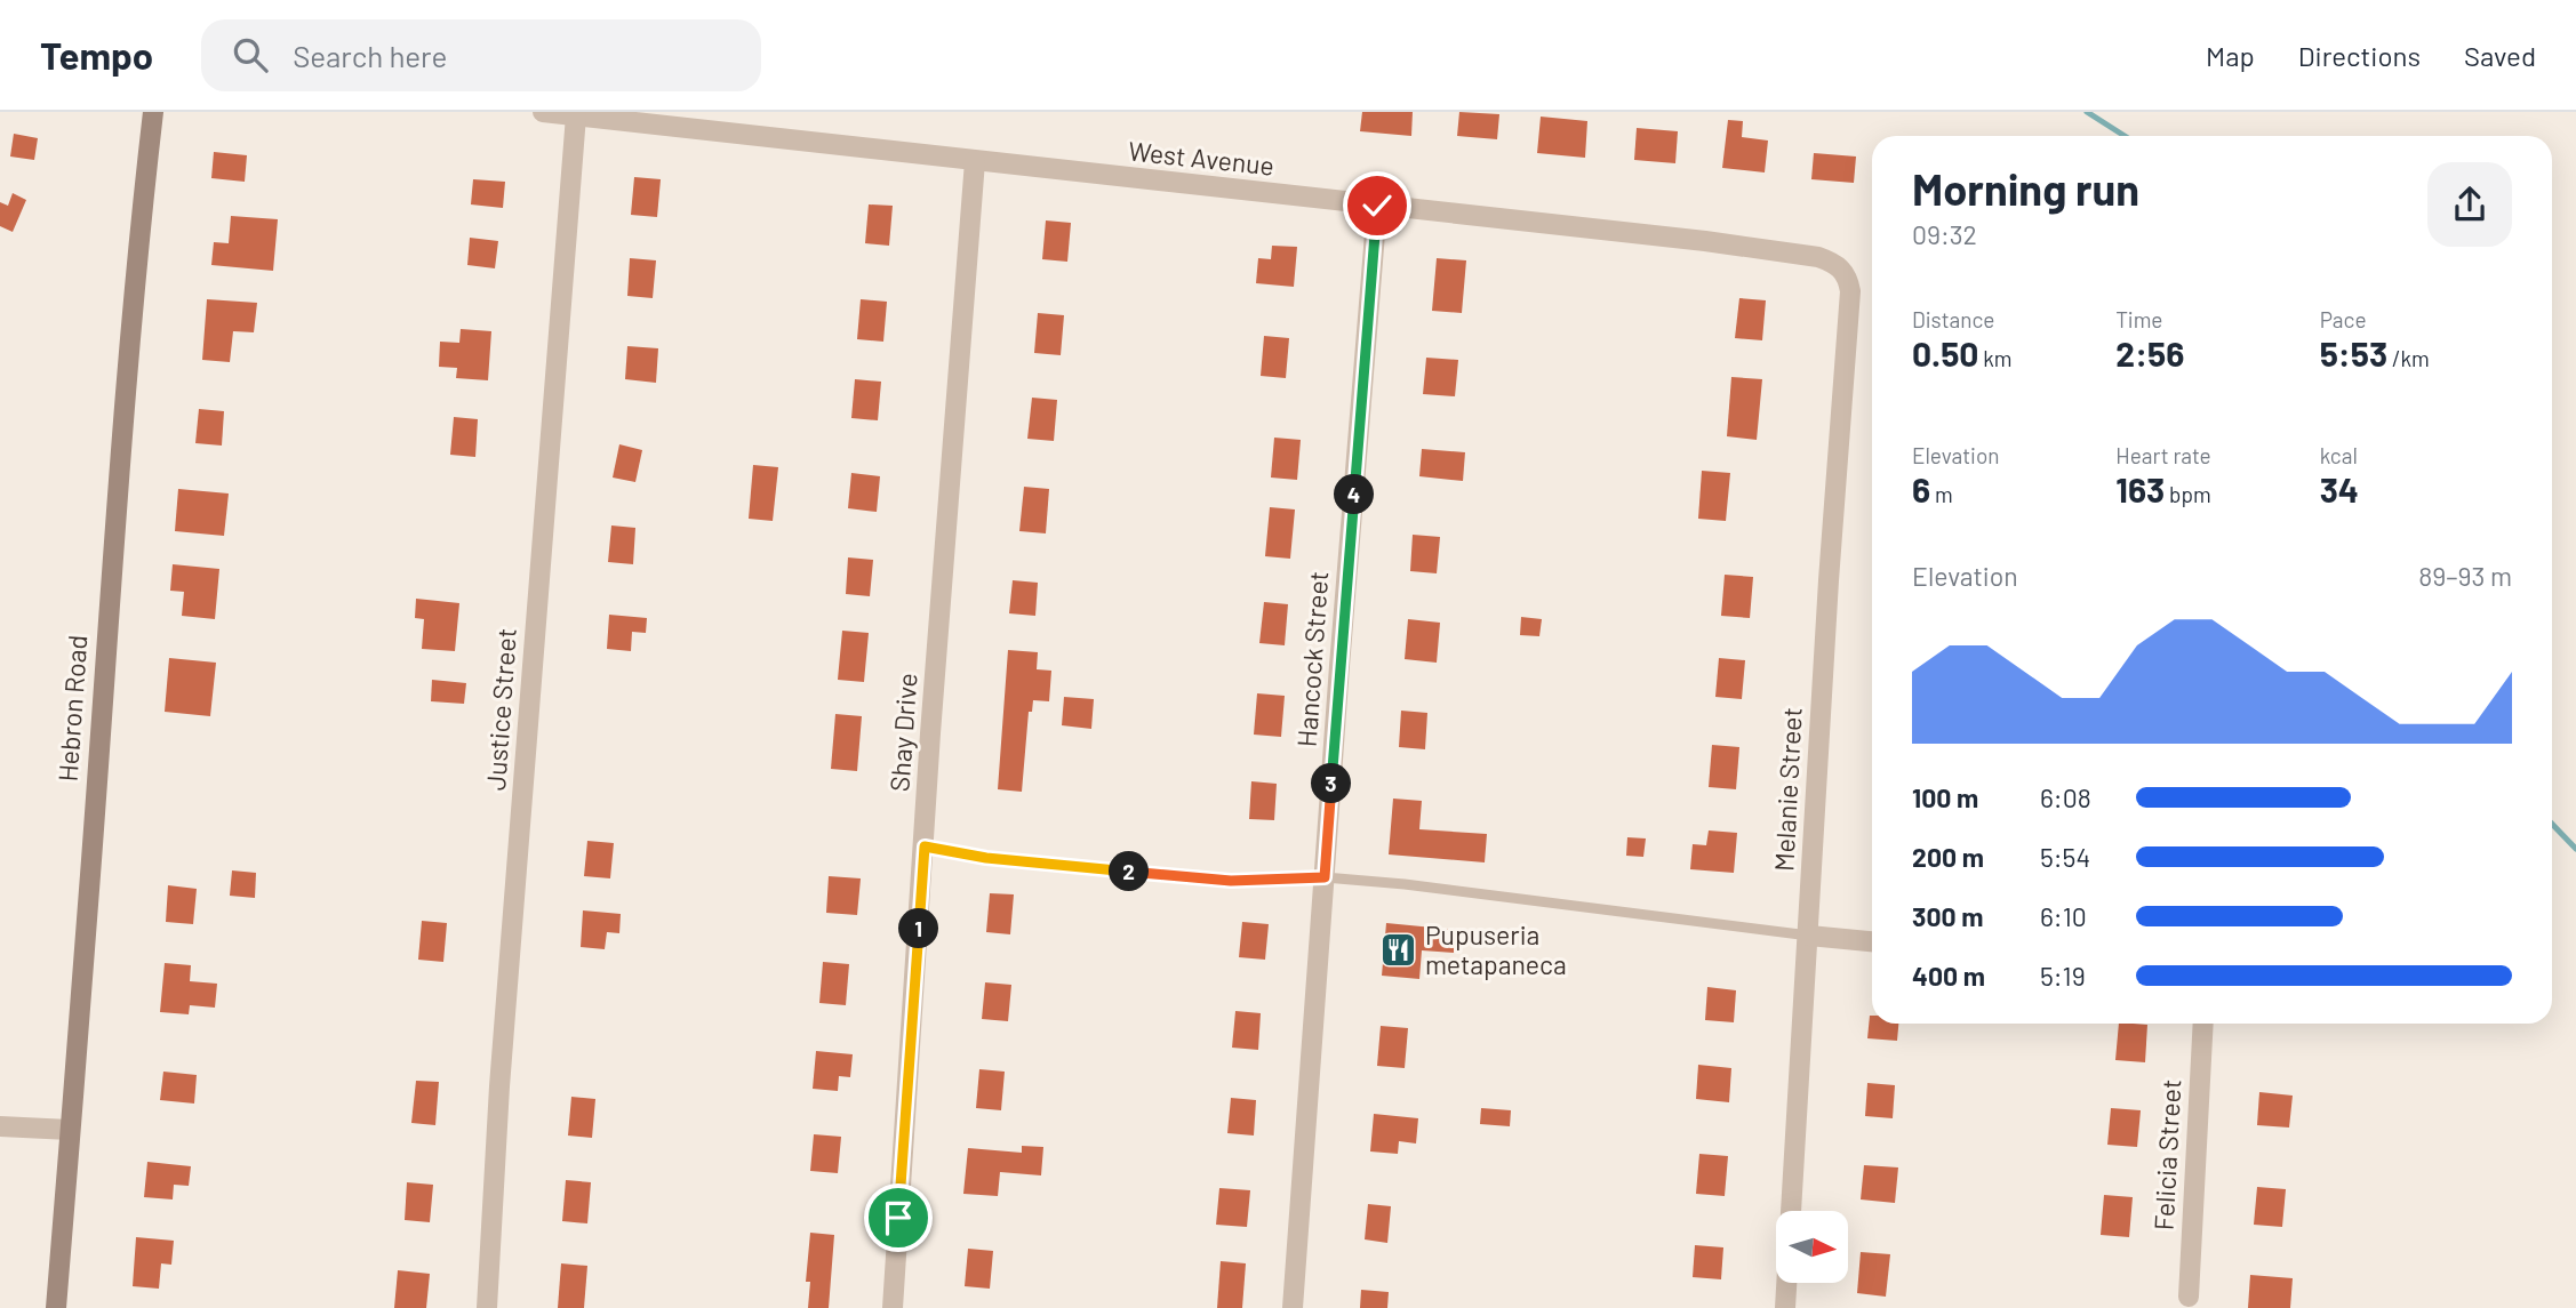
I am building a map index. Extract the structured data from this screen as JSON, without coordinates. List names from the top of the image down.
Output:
{
  "streets": {
    "street": [
      "West Avenue",
      "Hancock Street",
      "Hebron Road",
      "Justice Street",
      "Shay Drive",
      "Melanie Street",
      "Felicia Street"
    ]
  },
  "crossings": [
    ["West Avenue", "Hancock Street"],
    ["West Avenue", "Justice Street"],
    ["West Avenue", "Shay Drive"],
    ["West Avenue", "Melanie Street"]
  ],
  "places": {
    "restaurant": ["Pupuseria metapaneca"]
  },
  "north": "right",
  "page": {
    "header": "Tempo",
    "search": "Search here",
    "nav": ["Map", "Directions", "Saved"],
    "heading": ["Morning run", "09:32"],
    "stats": [
      ["Distance", "0.50 km"],
      ["Time", "2:56"],
      ["Pace", "5:53 /km"],
      ["Elevation", "6 m"],
      ["Heart rate", "163 bpm"],
      ["kcal", "34"]
    ],
    "pins": [
      "4",
      "3",
      "2",
      "1"
    ],
    "chart": ["Elevation", "89–93 m"],
    "list": [
      {
        "name": "100 m",
        "note": "6:08"
      },
      {
        "name": "200 m",
        "note": "5:54"
      },
      {
        "name": "300 m",
        "note": "6:10"
      },
      {
        "name": "400 m",
        "note": "5:19"
      }
    ]
  }
}
